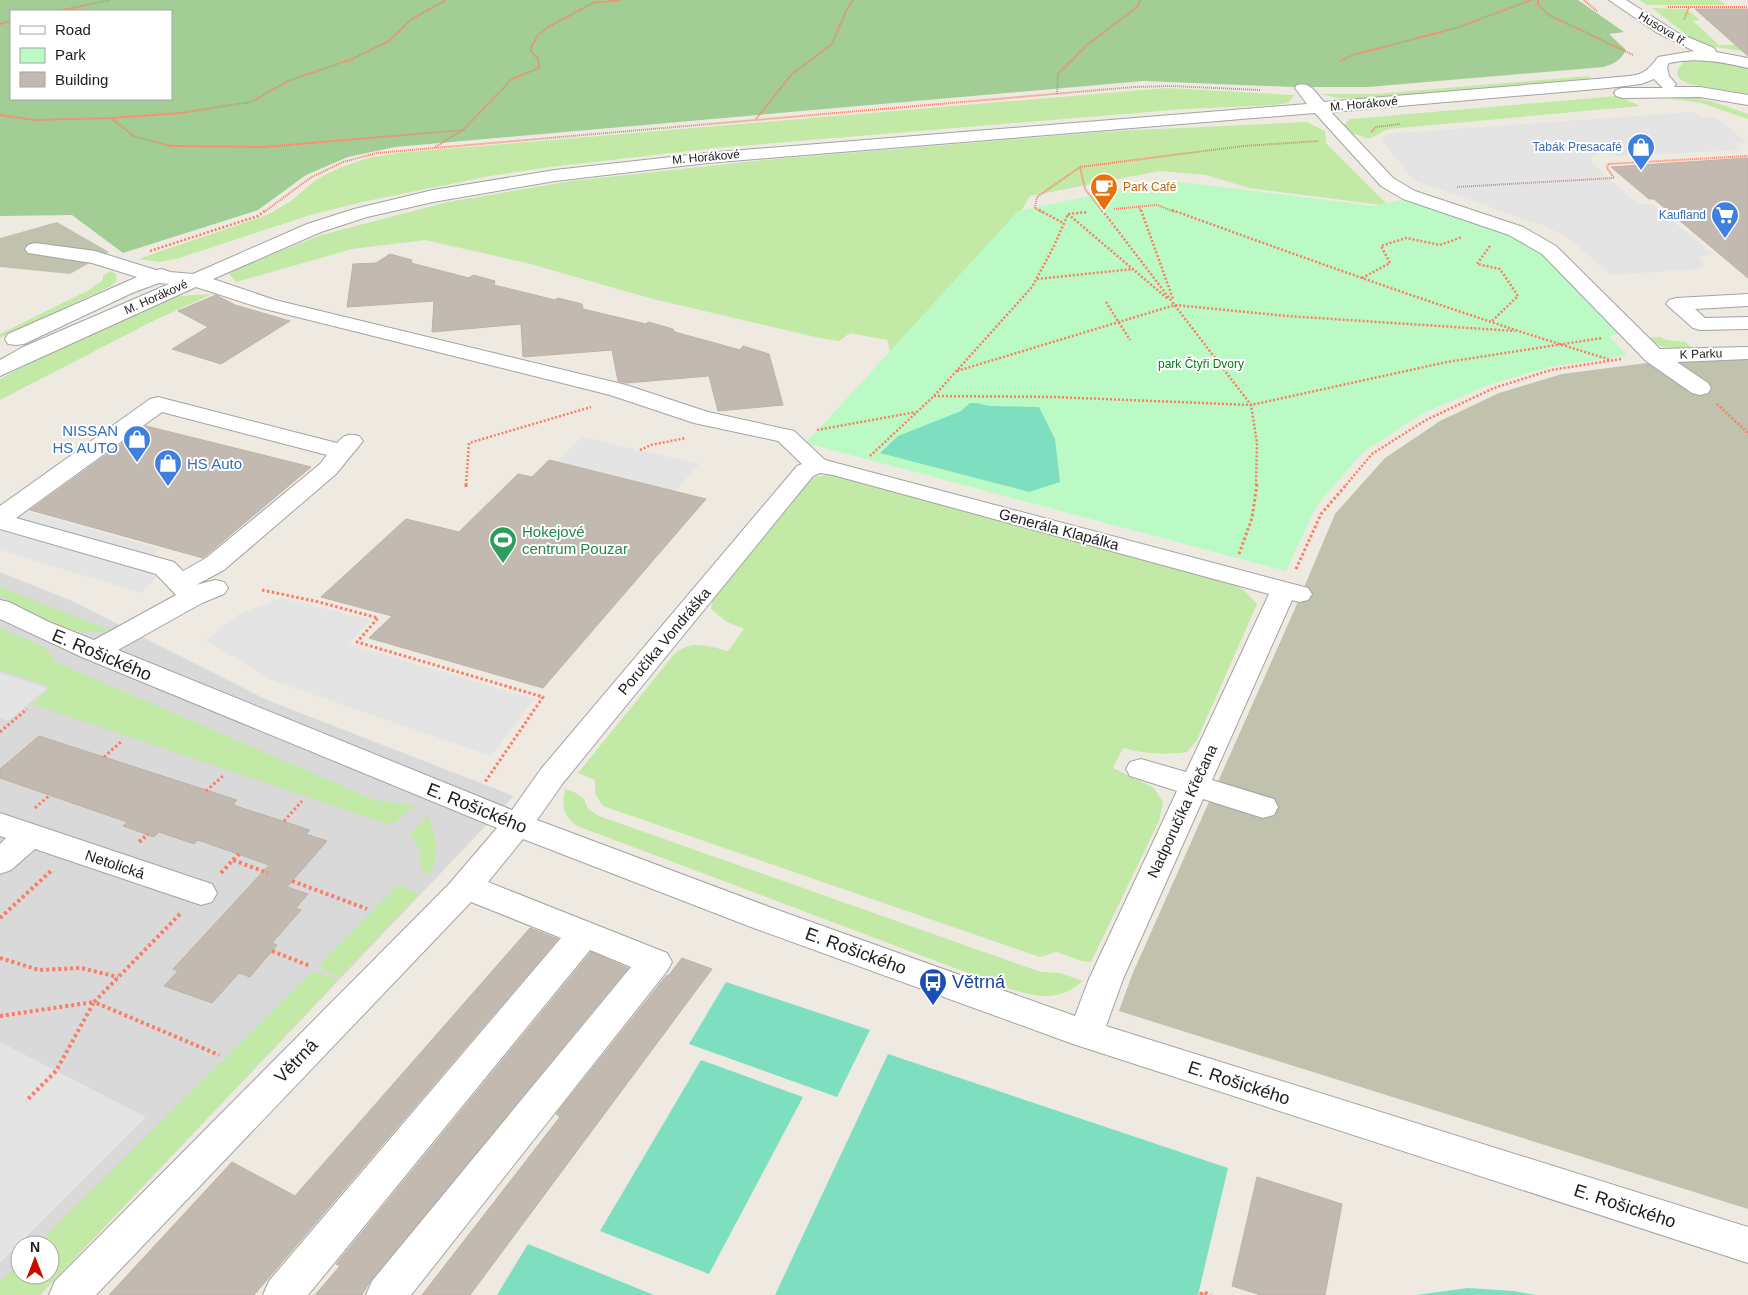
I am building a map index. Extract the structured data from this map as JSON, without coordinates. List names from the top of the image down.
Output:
{
  "streets": {
    "street": [
      "Husova tř.",
      "M. Horákové",
      "K Parku",
      "Generála Klapálka",
      "Poručíka Vondráška",
      "E. Rošického",
      "Nadporučíka Křečana",
      "Netolická",
      "Větrná"
    ]
  },
  "crossings": [
    ["Generála Klapálka", "Poručíka Vondráška"],
    ["Generála Klapálka", "Nadporučíka Křečana"],
    ["Poručíka Vondráška", "E. Rošického"],
    ["Poručíka Vondráška", "Větrná"],
    ["E. Rošického", "Nadporučíka Křečana"],
    ["E. Rošického", "Větrná"]
  ],
  "parks": ["park Čtyři Dvory"],
  "places": {
    "shop": ["Tabák Presacafé", "NISSAN HS AUTO", "HS Auto"],
    "cafe": ["Park Café"],
    "supermarket": ["Kaufland"],
    "sports": ["Hokejové centrum Pouzar"],
    "bus stop": ["Větrná"]
  },
  "legend": ["Road", "Park", "Building"],
  "north": "top"
}
